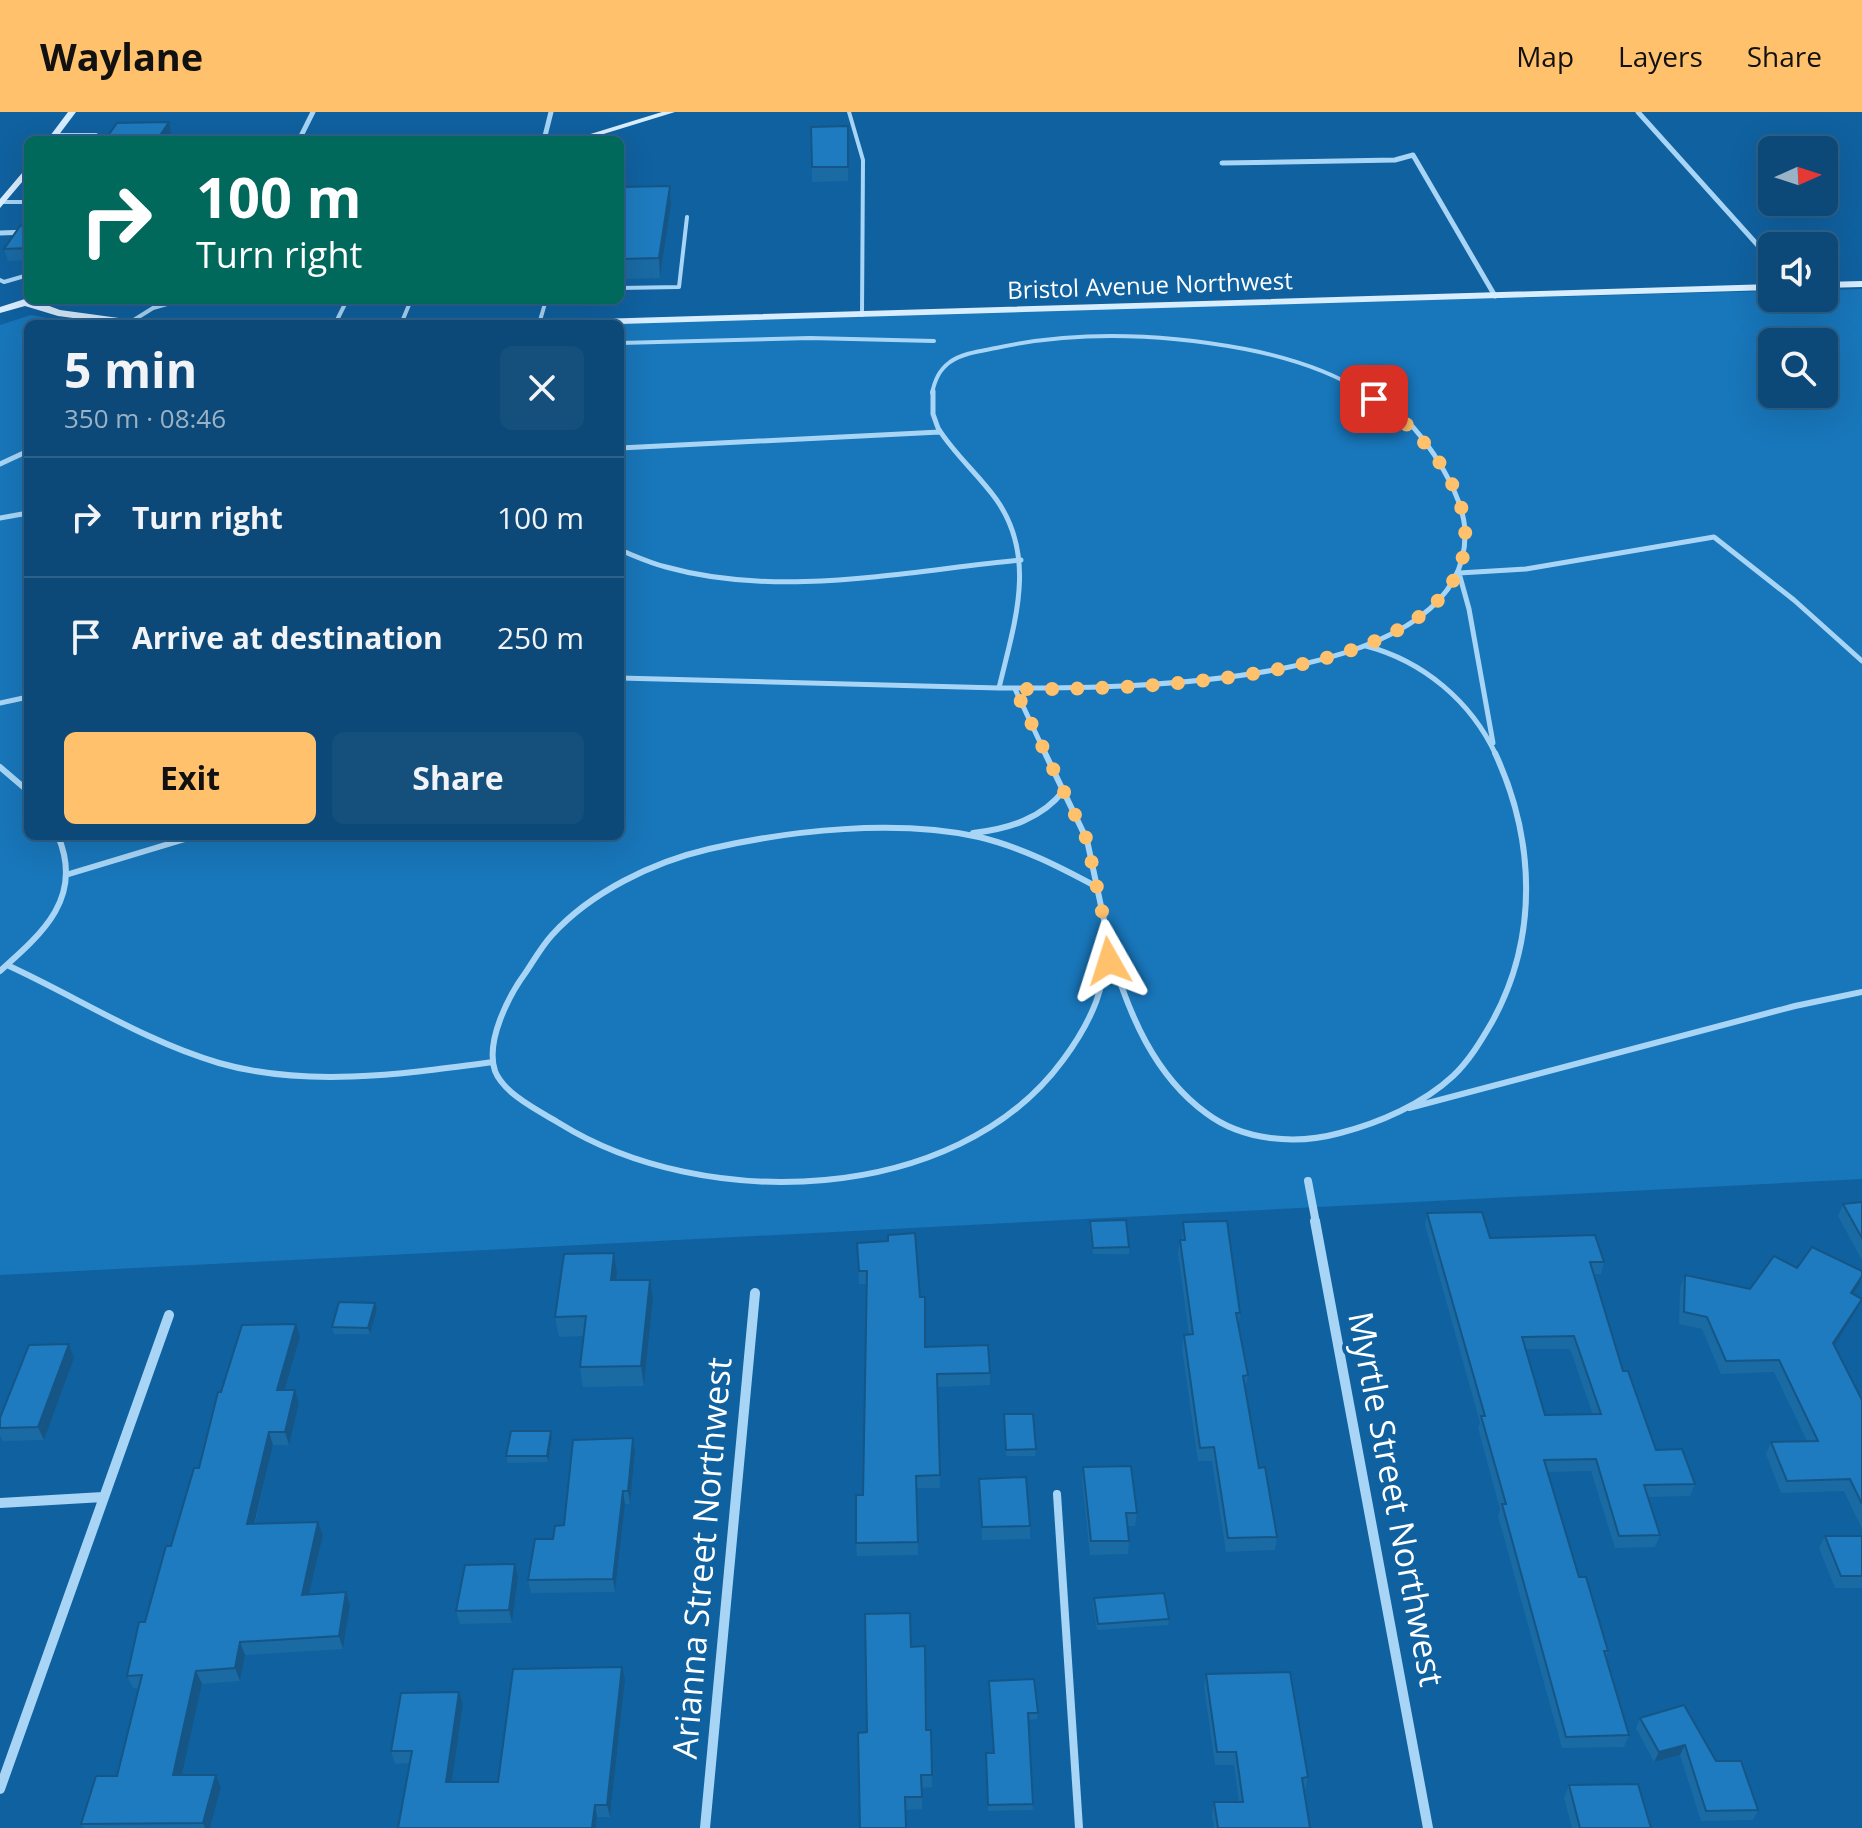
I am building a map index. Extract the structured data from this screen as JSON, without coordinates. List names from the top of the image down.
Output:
{
  "streets": {
    "street": ["Bristol Avenue Northwest", "Myrtle Street Northwest", "Arianna Street Northwest"]
  },
  "north": "right",
  "page": {
    "header": "Waylane",
    "nav": ["Map", "Layers", "Share"],
    "turn": ["100 m", "Turn right"],
    "heading": ["5 min", "350 m · 08:46"],
    "list": [
      {
        "name": "Turn right",
        "value": "100 m"
      },
      {
        "name": "Arrive at destination",
        "value": "250 m"
      }
    ],
    "buttons": ["Exit", "Share"]
  }
}
